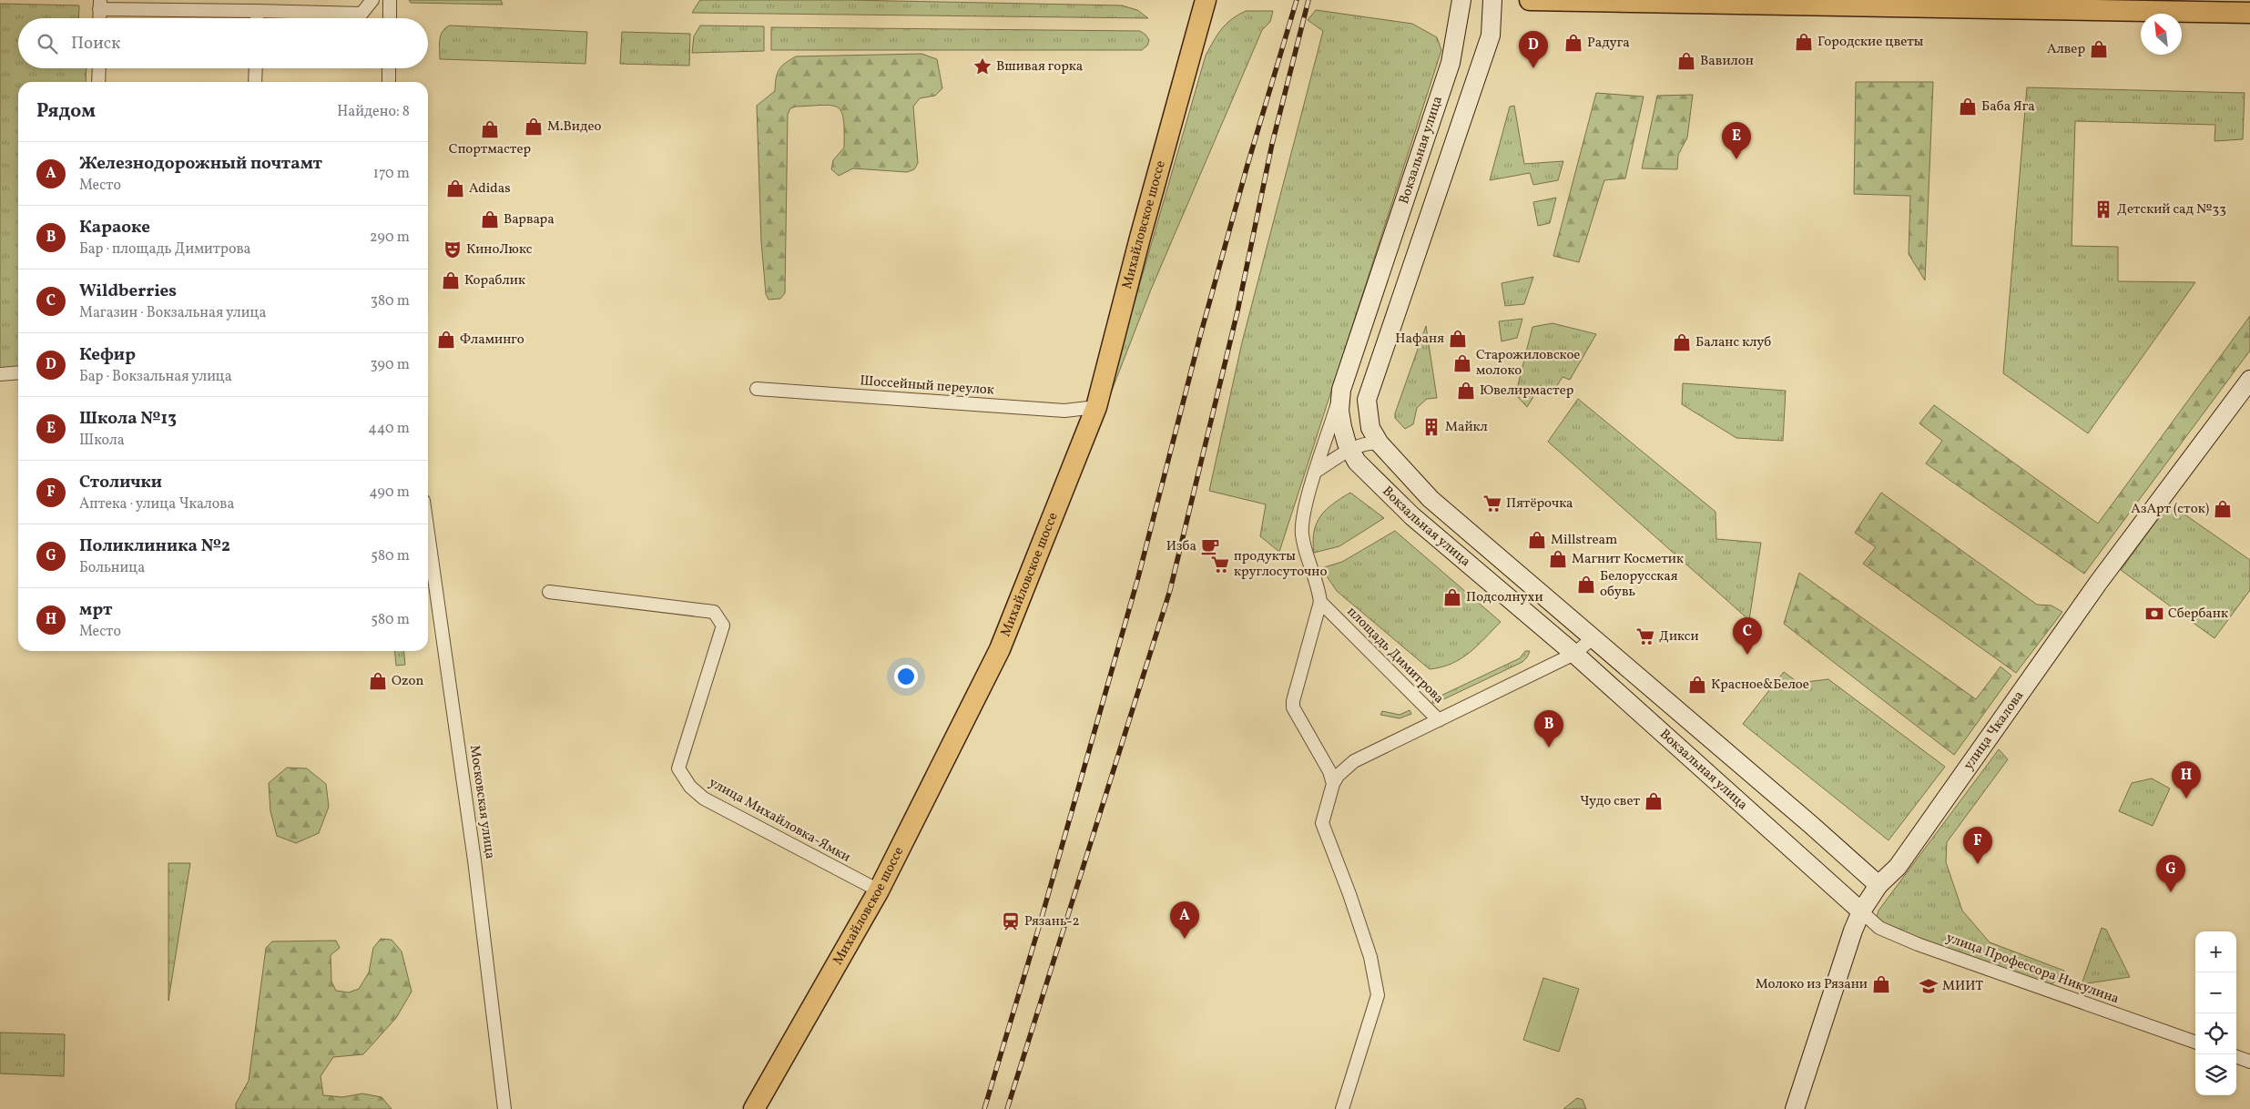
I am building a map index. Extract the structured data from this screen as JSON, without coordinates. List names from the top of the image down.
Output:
{
  "streets": {
    "main road": ["Михайловское шоссе"],
    "street": [
      "Вокзальная улица",
      "Шоссейный переулок",
      "площадь Димитрова",
      "улица Чкалова",
      "Московская улица",
      "улица Михайловка-Ямки",
      "улица Профессора Никулина"
    ]
  },
  "crossings": [
    ["Вокзальная улица", "площадь Димитрова"],
    ["Вокзальная улица", "улица Чкалова"],
    ["Вокзальная улица", "улица Профессора Никулина"],
    ["Михайловское шоссе", "Шоссейный переулок"],
    ["Михайловское шоссе", "улица Михайловка-Ямки"],
    ["улица Чкалова", "улица Профессора Никулина"]
  ],
  "places": {
    "shop": [
      "Городские цветы",
      "Радуга",
      "Алвер",
      "Вавилон",
      "Баба Яга",
      "М.Видео",
      "Спортмастер",
      "Adidas",
      "Варвара",
      "Кораблик",
      "Нафаня",
      "Фламинго",
      "Баланс клуб",
      "Старожиловское молоко",
      "Ювелирмастер",
      "АзАрт (сток)",
      "Millstream",
      "Магнит Косметик",
      "Белорусская обувь",
      "Подсолнухи",
      "Ozon",
      "Красное&Белое",
      "Чудо свет",
      "Молоко из Рязани"
    ],
    "place": ["Вшивая горка"],
    "building": ["Детский сад №33", "Майкл"],
    "theatre": ["КиноЛюкс"],
    "supermarket": ["Пятёрочка", "продукты круглосуточно", "Дикси"],
    "cafe": ["Изба"],
    "bank": ["Сбербанк"],
    "station": ["Рязань-2"],
    "school or university": ["МИИТ"]
  },
  "north": "top left",
  "page": {
    "search": "Поиск",
    "pins": [
      "D",
      "E",
      "C",
      "B",
      "H",
      "F",
      "G",
      "A"
    ],
    "heading": ["Рядом", "Найдено: 8"],
    "list": [
      {
        "mark": "A",
        "name": "Железнодорожный почтамт",
        "note": "Место",
        "value": "170 m"
      },
      {
        "mark": "B",
        "name": "Караоке",
        "note": "Бар · площадь Димитрова",
        "value": "290 m"
      },
      {
        "mark": "C",
        "name": "Wildberries",
        "note": "Магазин · Вокзальная улица",
        "value": "380 m"
      },
      {
        "mark": "D",
        "name": "Кефир",
        "note": "Бар · Вокзальная улица",
        "value": "390 m"
      },
      {
        "mark": "E",
        "name": "Школа №13",
        "note": "Школа",
        "value": "440 m"
      },
      {
        "mark": "F",
        "name": "Столички",
        "note": "Аптека · улица Чкалова",
        "value": "490 m"
      },
      {
        "mark": "G",
        "name": "Поликлиника №2",
        "note": "Больница",
        "value": "580 m"
      },
      {
        "mark": "H",
        "name": "мрт",
        "note": "Место",
        "value": "580 m"
      }
    ],
    "map_buttons": ["+", "−"]
  }
}
